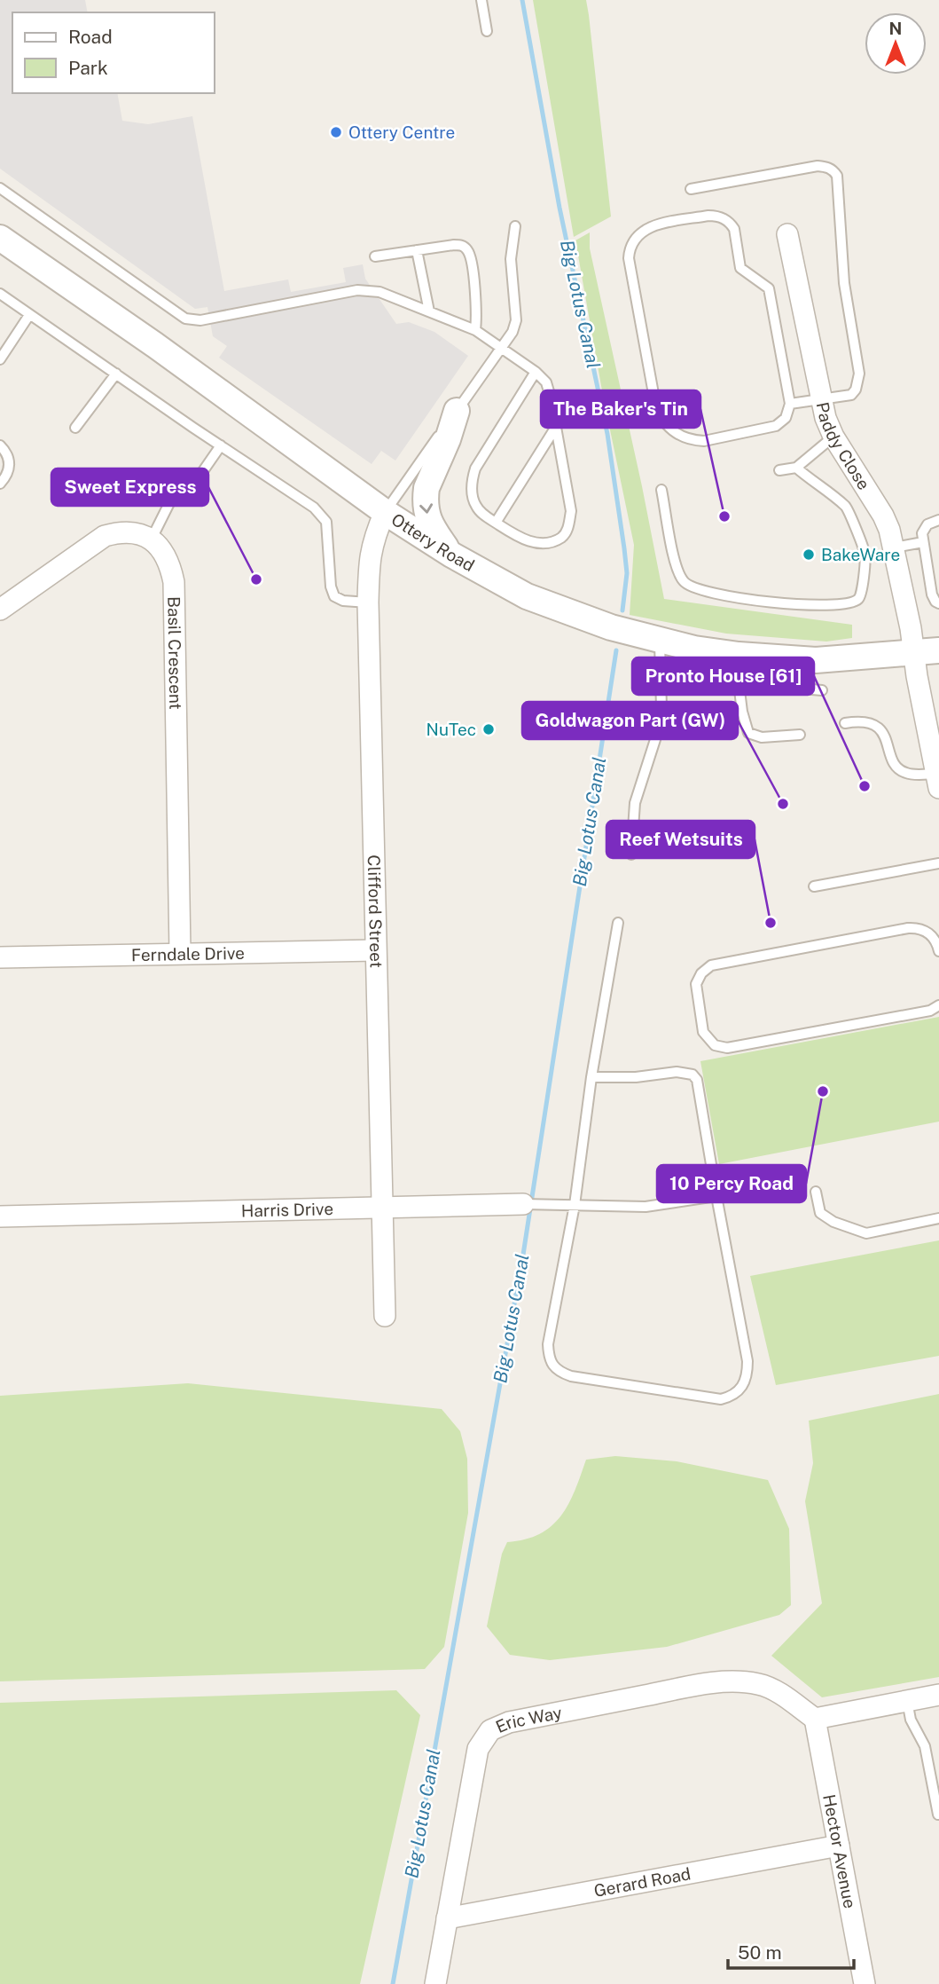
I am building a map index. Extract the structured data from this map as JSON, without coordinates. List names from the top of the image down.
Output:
{
  "streets": {
    "street": [
      "Paddy Close",
      "Ottery Road",
      "Basil Crescent",
      "Clifford Street",
      "Ferndale Drive",
      "Harris Drive",
      "Eric Way",
      "Hector Avenue",
      "Gerard Road"
    ]
  },
  "crossings": [
    ["Paddy Close", "Ottery Road"],
    ["Ottery Road", "Clifford Street"],
    ["Basil Crescent", "Ferndale Drive"],
    ["Clifford Street", "Ferndale Drive"],
    ["Clifford Street", "Harris Drive"],
    ["Eric Way", "Hector Avenue"],
    ["Eric Way", "Gerard Road"],
    ["Hector Avenue", "Gerard Road"]
  ],
  "water": ["Big Lotus Canal"],
  "places": [
    "Ottery Centre",
    "The Baker's Tin",
    "BakeWare",
    "Sweet Express",
    "NuTec",
    "Pronto House [61]",
    "Goldwagon Part (GW)",
    "Reef Wetsuits",
    "10 Percy Road"
  ],
  "legend": ["Road", "Park"],
  "scale_bar": "50 m",
  "north": "top"
}
